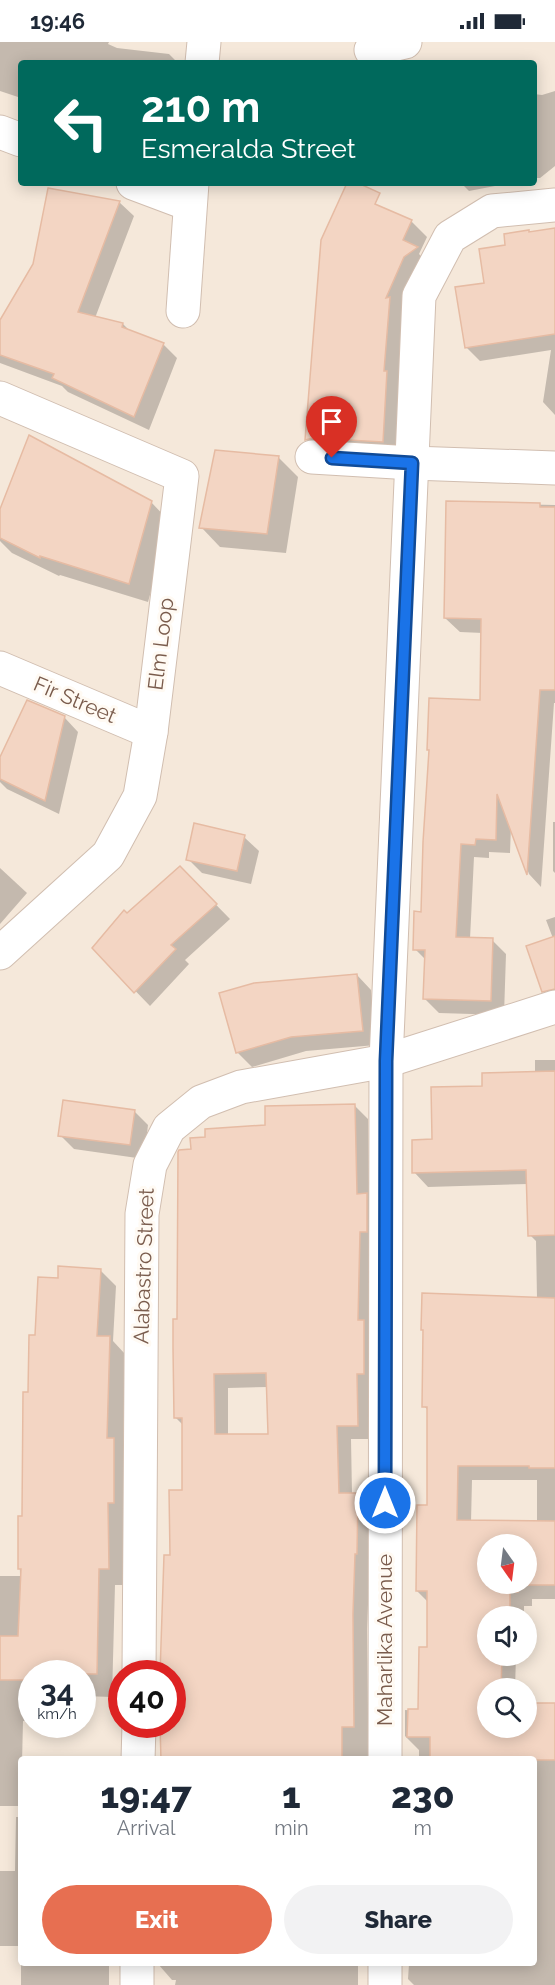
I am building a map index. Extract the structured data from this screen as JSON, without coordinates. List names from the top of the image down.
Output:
{
  "streets": {
    "street": [
      "Elm Loop",
      "Fir Street",
      "Alabastro Street",
      "Maharlika Avenue"
    ]
  },
  "crossings": [
    ["Elm Loop", "Fir Street"],
    ["Alabastro Street", "Maharlika Avenue"]
  ],
  "north": "bottom",
  "page": {
    "status": "19:46",
    "turn": ["210 m", "Esmeralda Street"],
    "speed": "34 km/h",
    "limit": "40",
    "eta": [
      "19:47",
      "Arrival",
      "1",
      "min",
      "230",
      "m"
    ],
    "buttons": ["Exit", "Share"]
  }
}
